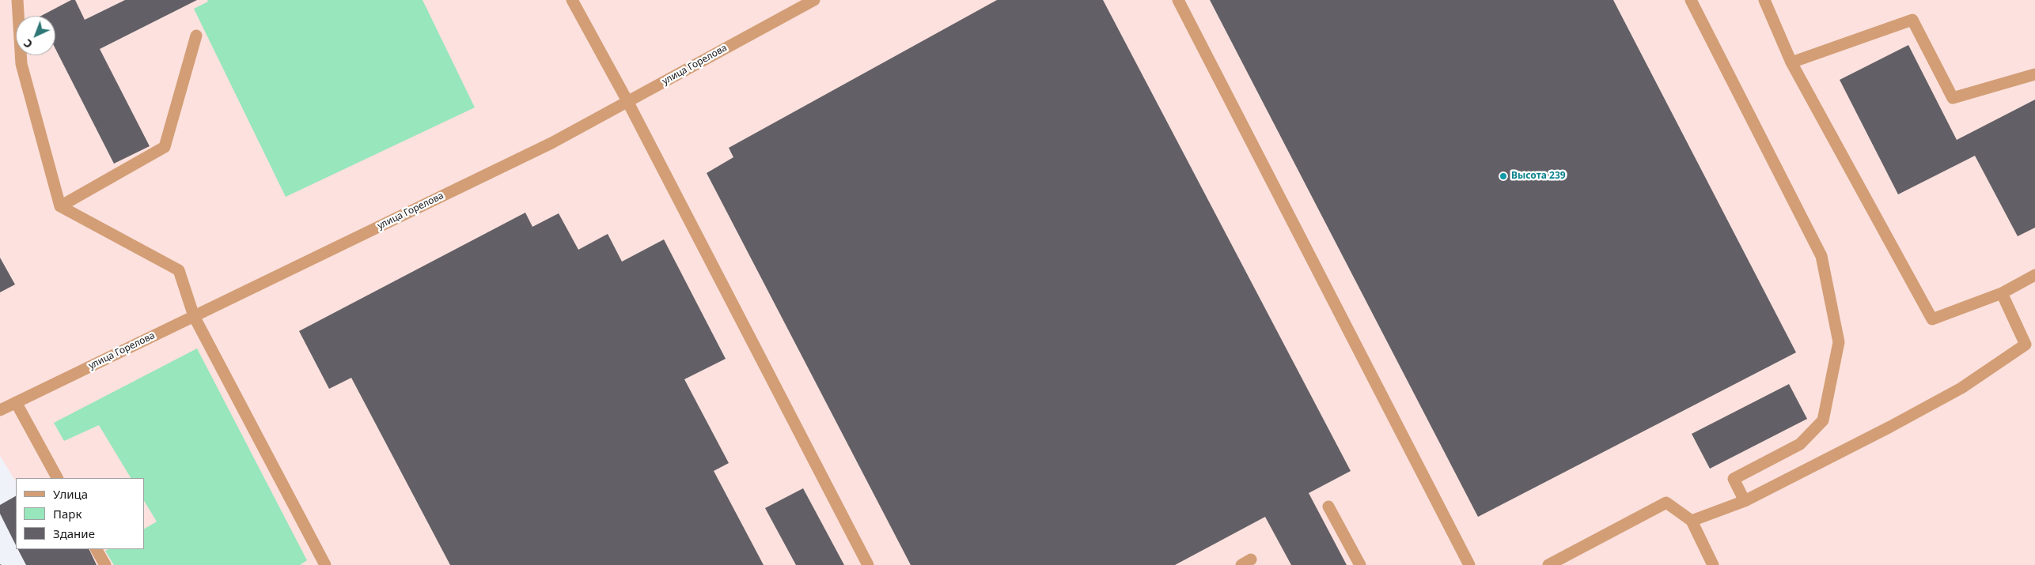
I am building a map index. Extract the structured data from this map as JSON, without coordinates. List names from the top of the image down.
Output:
{
  "streets": {
    "street": ["улица Горелова"]
  },
  "places": ["Высота 239"],
  "legend": ["Улица", "Парк", "Здание"],
  "north": "bottom left"
}
